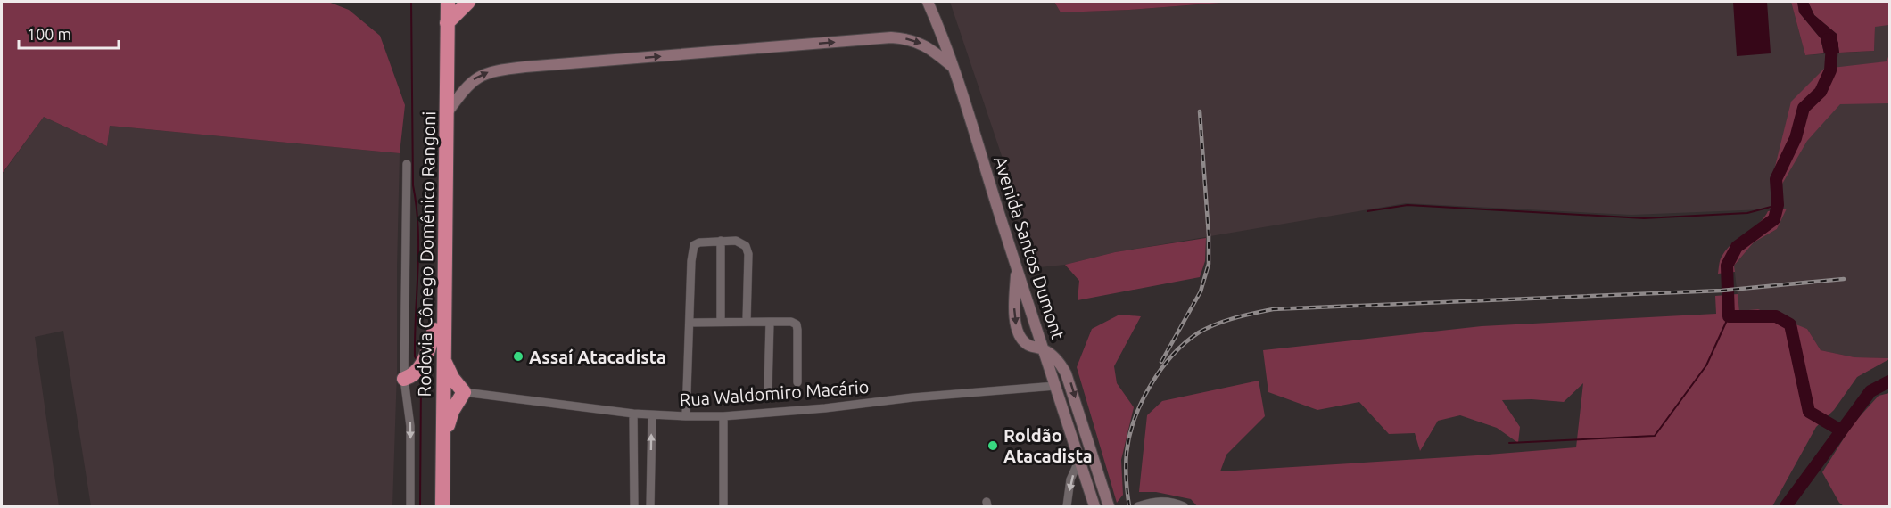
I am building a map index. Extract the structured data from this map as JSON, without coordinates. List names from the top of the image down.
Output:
{
  "streets": {
    "highway": ["Rodovia Cônego Domênico Rangoni"],
    "main road": ["Avenida Santos Dumont"],
    "street": ["Rua Waldomiro Macário"]
  },
  "crossings": [
    ["Avenida Santos Dumont", "Rua Waldomiro Macário"]
  ],
  "places": ["Assaí Atacadista", "Roldão Atacadista"],
  "scale_bar": "100 m"
}
